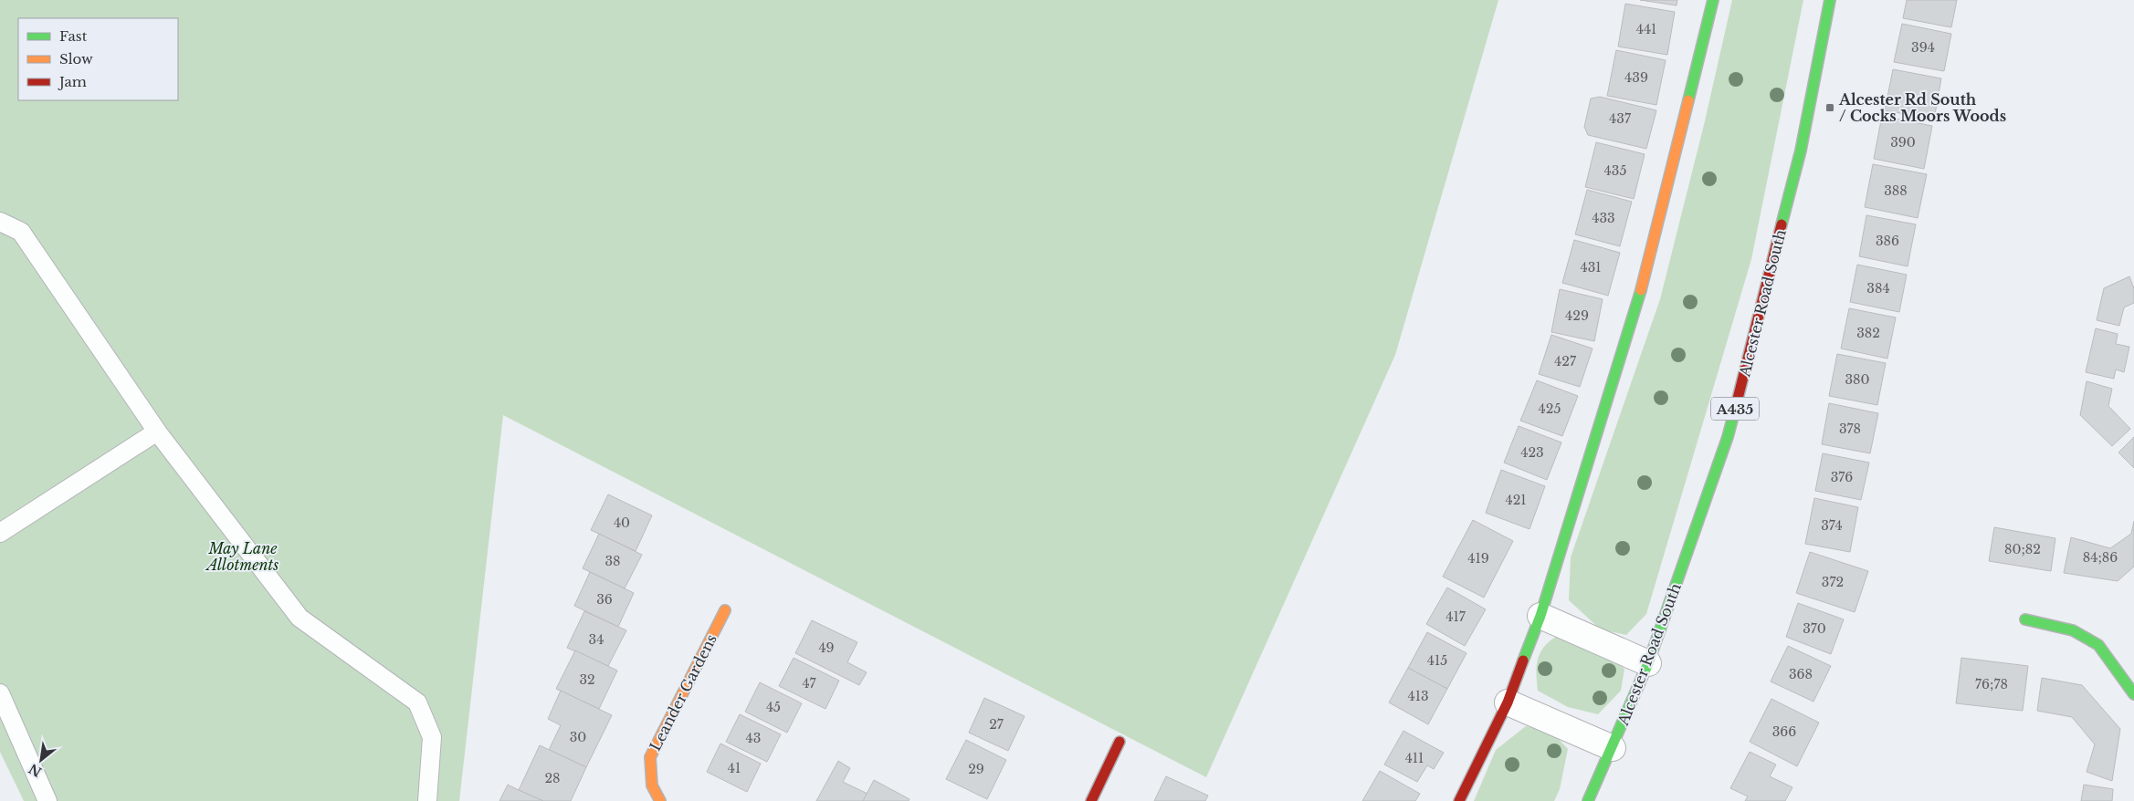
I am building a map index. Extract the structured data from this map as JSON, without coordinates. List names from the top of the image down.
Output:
{
  "streets": {
    "main road": ["Alcester Road South", "A435", "Leander Gardens"]
  },
  "parks": ["May Lane Allotments"],
  "places": {
    "transit": ["Alcester Rd South / Cocks Moors Woods"]
  },
  "house_numbers": [
    "441",
    "394",
    "439",
    "437",
    "390",
    "435",
    "388",
    "433",
    "386",
    "431",
    "384",
    "429",
    "382",
    "427",
    "380",
    "425",
    "378",
    "423",
    "376",
    "421",
    "40",
    "374",
    "80;82",
    "84;86",
    "419",
    "38",
    "372",
    "36",
    "417",
    "370",
    "34",
    "49",
    "415",
    "368",
    "32",
    "47",
    "76;78",
    "413",
    "45",
    "27",
    "366",
    "30",
    "43",
    "411",
    "41",
    "29",
    "28"
  ],
  "legend": ["Fast", "Slow", "Jam"],
  "north": "bottom left"
}
